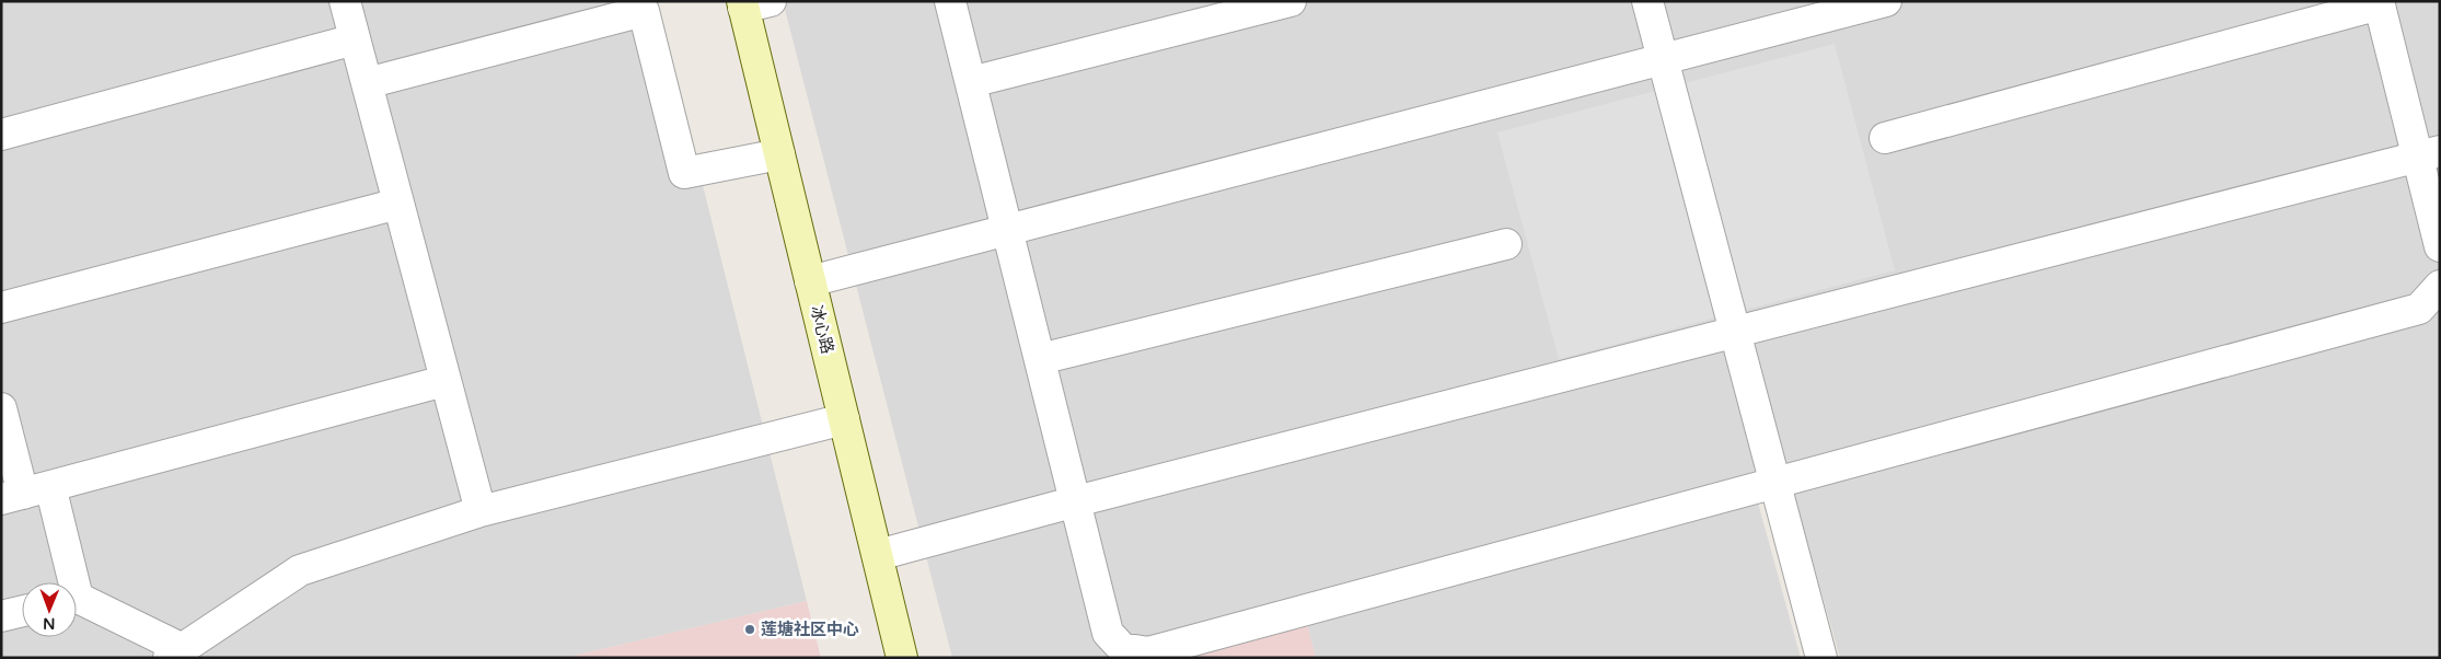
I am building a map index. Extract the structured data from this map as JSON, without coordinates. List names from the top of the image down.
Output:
{
  "streets": {
    "street": ["冰心路"]
  },
  "places": ["莲塘社区中心"],
  "north": "bottom"
}
